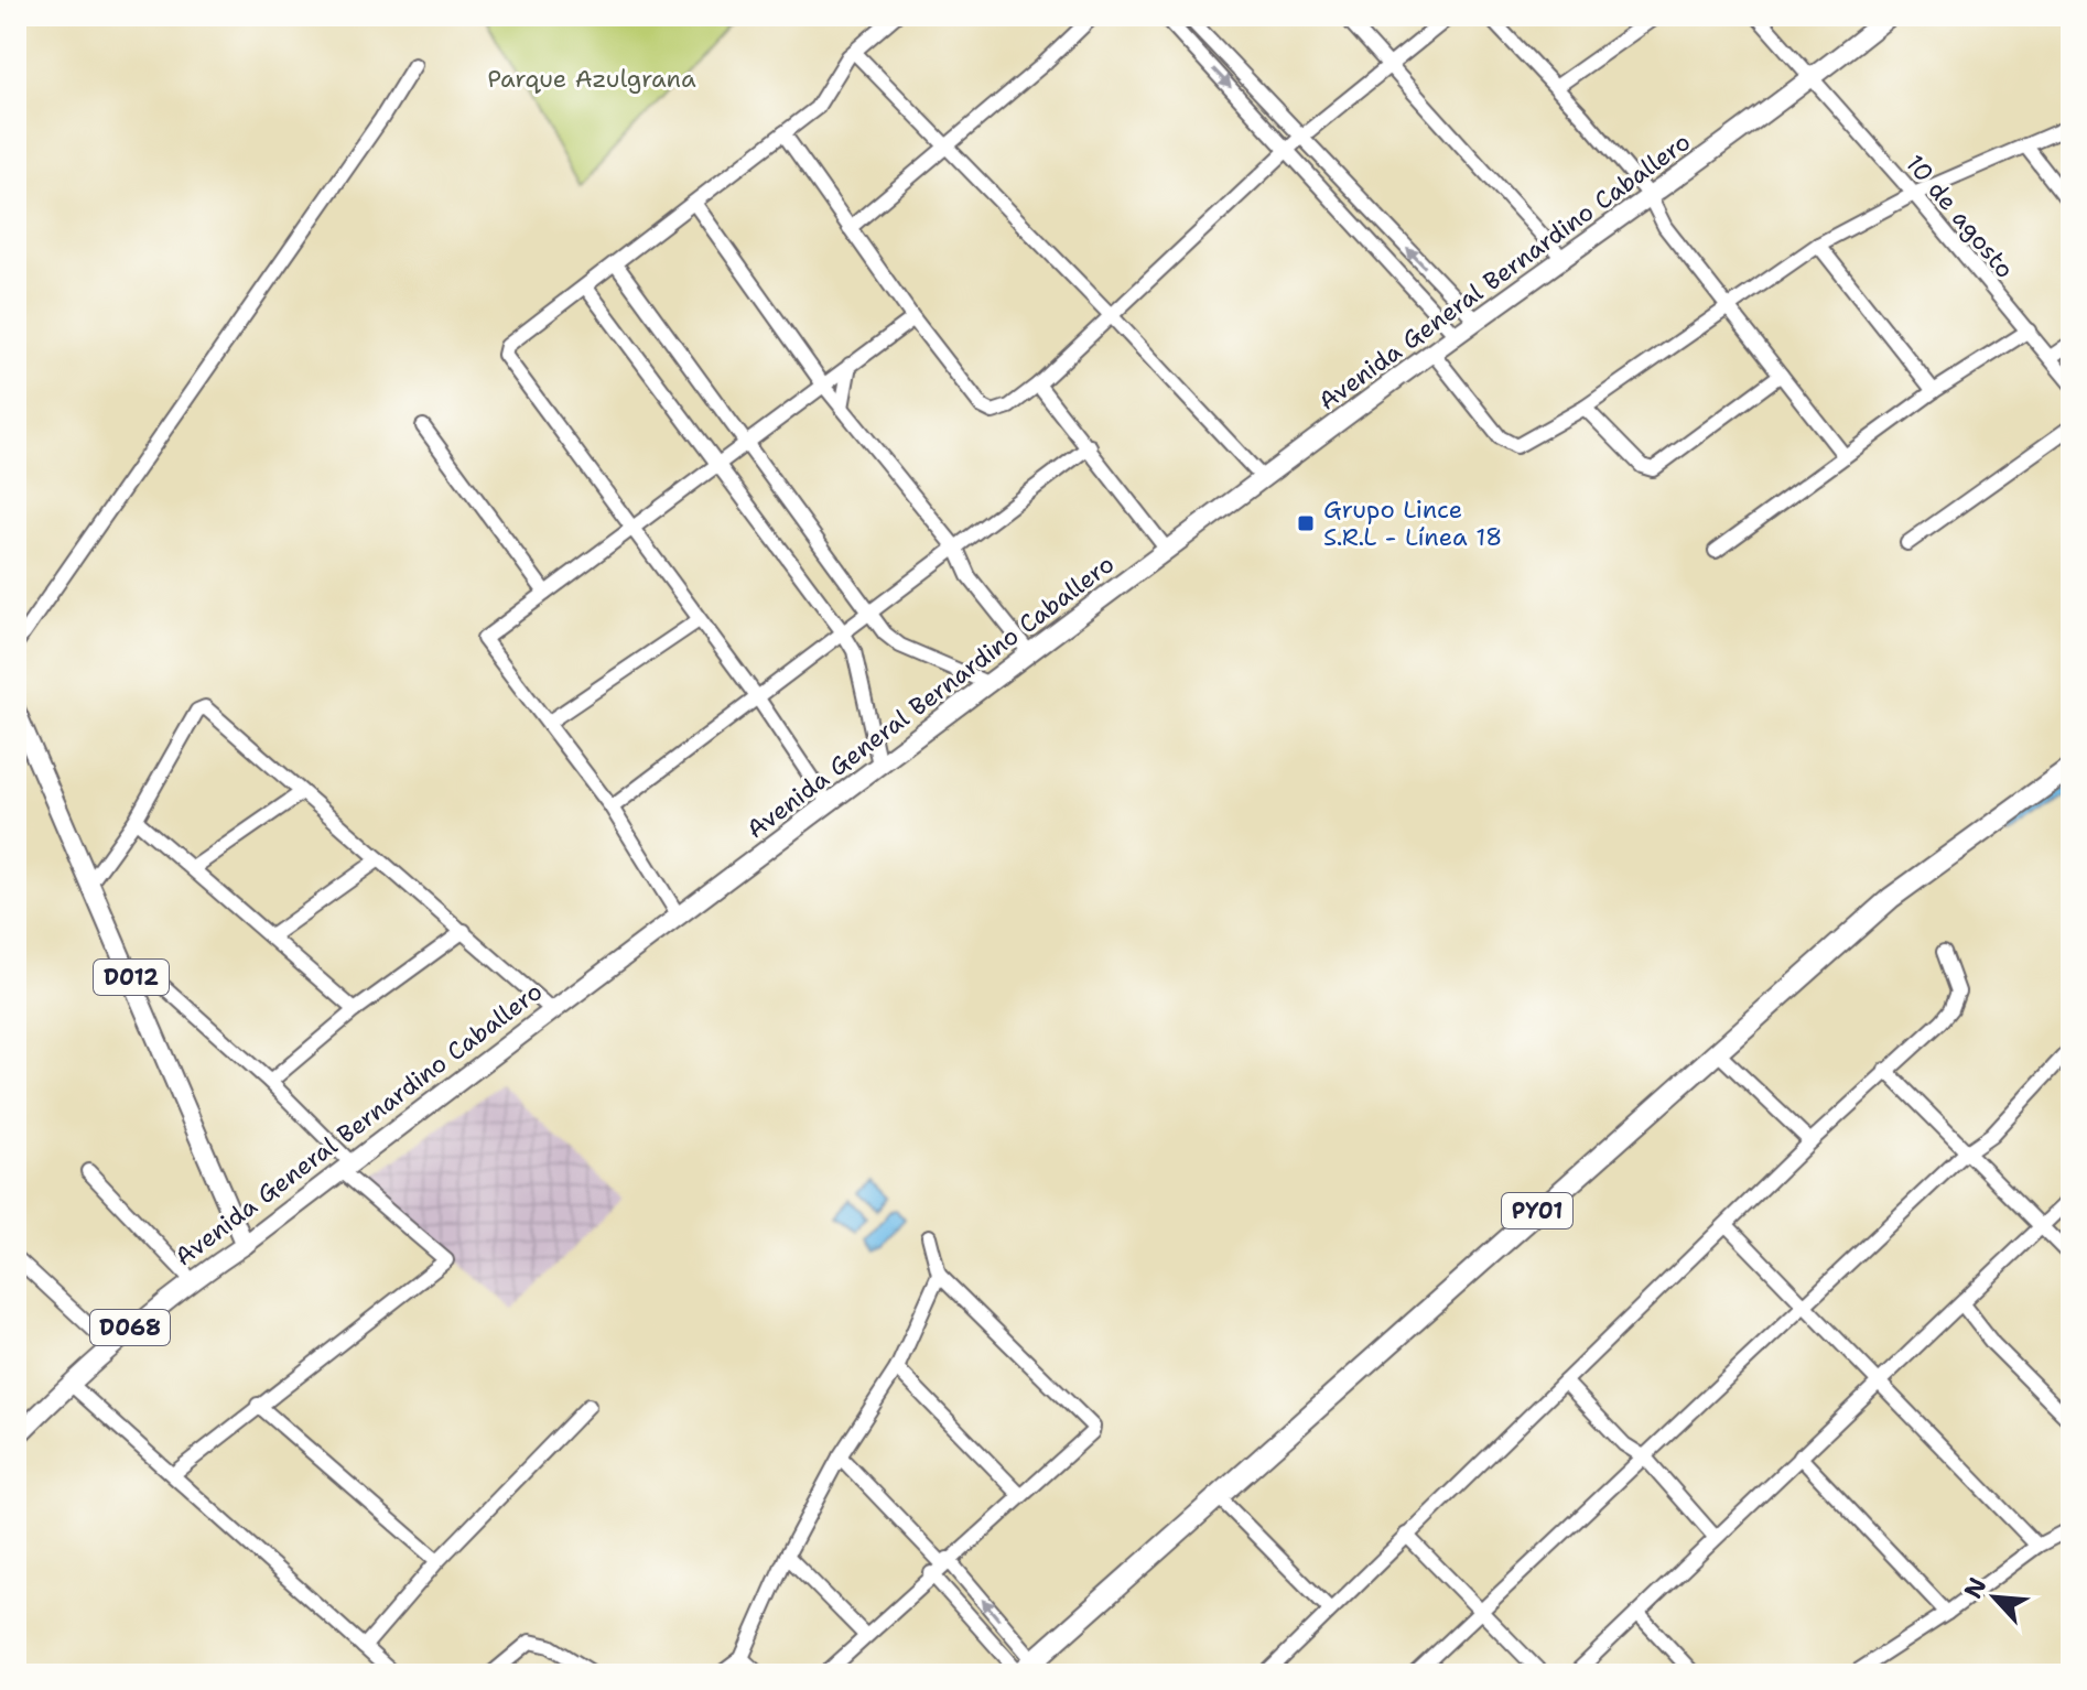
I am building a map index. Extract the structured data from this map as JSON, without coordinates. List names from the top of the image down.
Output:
{
  "streets": {
    "highway": ["PY01"],
    "main road": ["Avenida General Bernardino Caballero", "D012", "D068"],
    "street": ["10 de agosto"]
  },
  "crossings": [
    ["10 de agosto", "Avenida General Bernardino Caballero"],
    ["Avenida General Bernardino Caballero", "D012"]
  ],
  "parks": ["Parque Azulgrana"],
  "places": {
    "transit": ["Grupo Lince S.R.L - Línea 18"]
  },
  "north": "top left"
}
